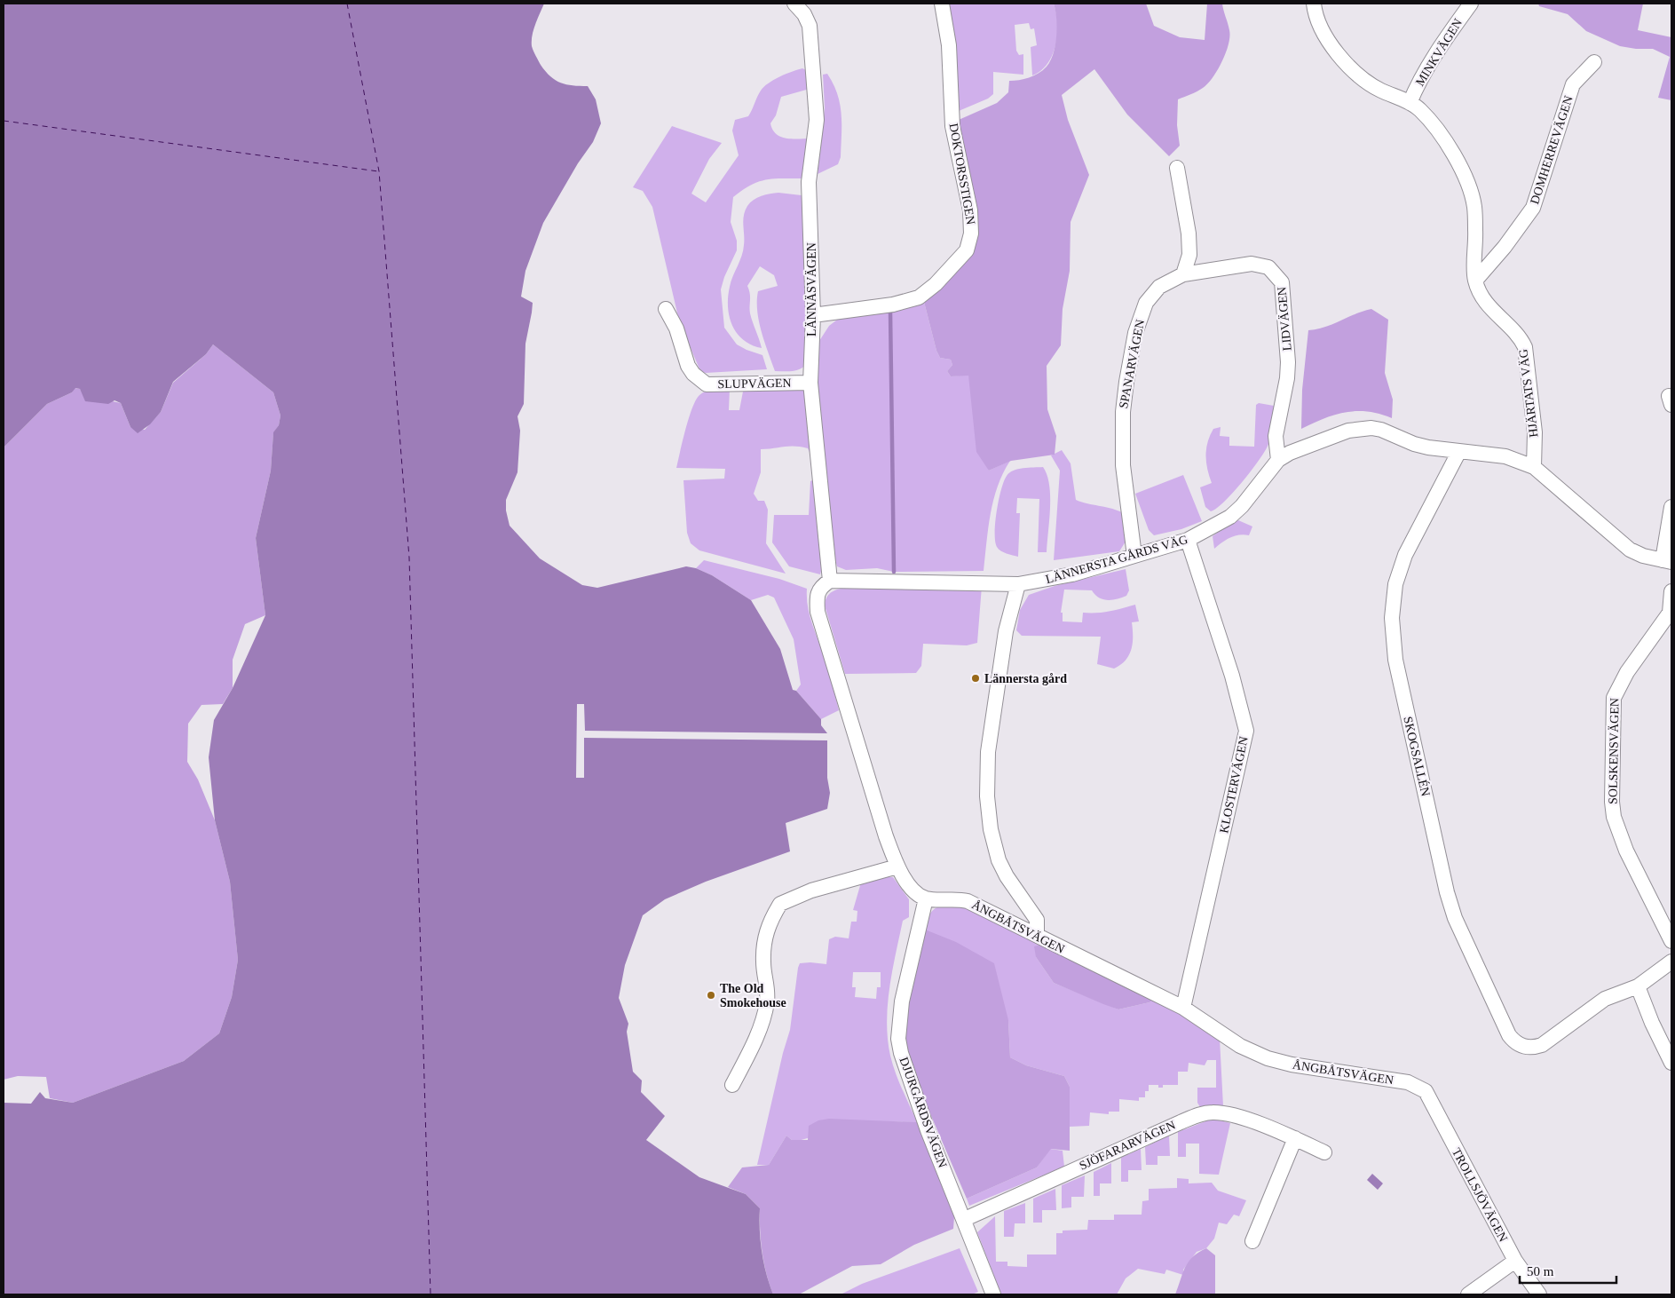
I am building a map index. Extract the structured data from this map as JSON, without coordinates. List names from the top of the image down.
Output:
{
  "streets": {
    "street": [
      "MINKVÄGEN",
      "DOMHERREVÄGEN",
      "DOKTORSSTIGEN",
      "LÄNNÄSVÄGEN",
      "LIDVÄGEN",
      "SPANARVÄGEN",
      "SLUPVÄGEN",
      "HJÄRTATS VÄG",
      "LÄNNERSTA GÅRDS VÄG",
      "SOLSKENSVÄGEN",
      "SKOGSALLÉN",
      "KLOSTERVÄGEN",
      "ÅNGBÅTSVÄGEN",
      "DJURGÅRDSVÄGEN",
      "SJÖFARARVÄGEN",
      "TROLLSJÖVÄGEN"
    ]
  },
  "crossings": [
    ["MINKVÄGEN", "HJÄRTATS VÄG"],
    ["DOMHERREVÄGEN", "HJÄRTATS VÄG"],
    ["DOKTORSSTIGEN", "LÄNNÄSVÄGEN"],
    ["LÄNNÄSVÄGEN", "SLUPVÄGEN"],
    ["LÄNNÄSVÄGEN", "LÄNNERSTA GÅRDS VÄG"],
    ["LIDVÄGEN", "SPANARVÄGEN"],
    ["LIDVÄGEN", "LÄNNERSTA GÅRDS VÄG"],
    ["SPANARVÄGEN", "LÄNNERSTA GÅRDS VÄG"],
    ["HJÄRTATS VÄG", "LÄNNERSTA GÅRDS VÄG"],
    ["LÄNNERSTA GÅRDS VÄG", "SKOGSALLÉN"],
    ["LÄNNERSTA GÅRDS VÄG", "KLOSTERVÄGEN"],
    ["KLOSTERVÄGEN", "ÅNGBÅTSVÄGEN"],
    ["ÅNGBÅTSVÄGEN", "DJURGÅRDSVÄGEN"],
    ["ÅNGBÅTSVÄGEN", "TROLLSJÖVÄGEN"],
    ["DJURGÅRDSVÄGEN", "SJÖFARARVÄGEN"]
  ],
  "places": ["Lännersta gård", "The Old Smokehouse"],
  "scale_bar": "50 m"
}
